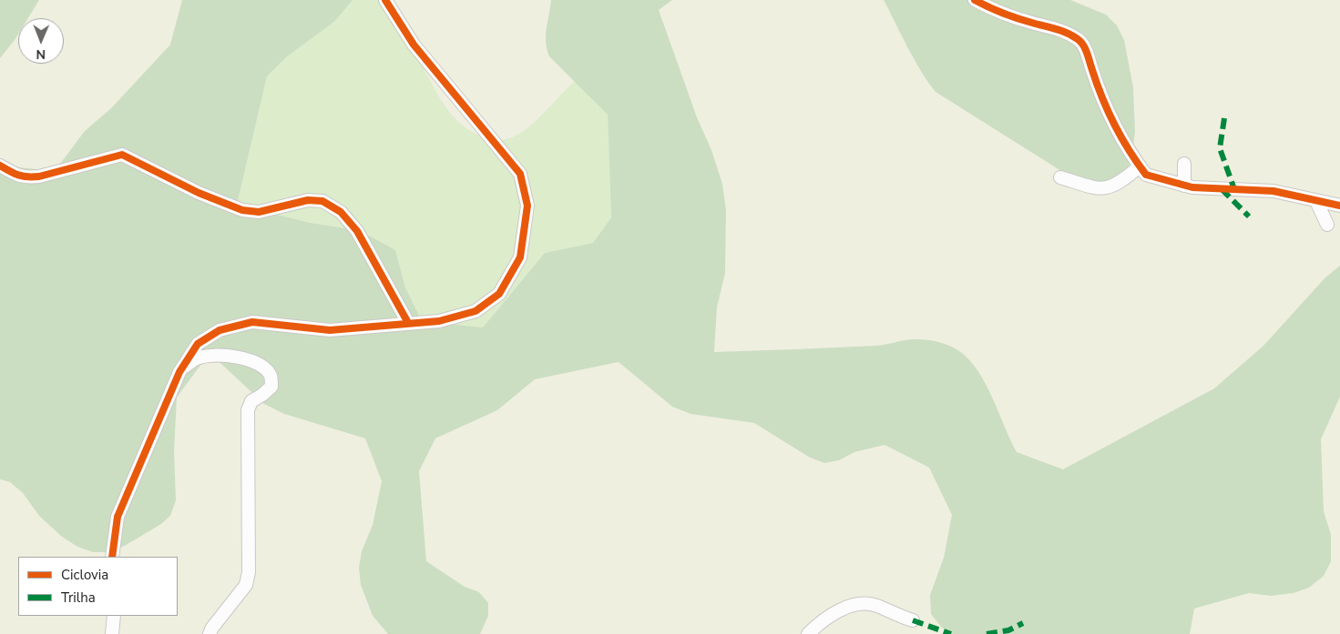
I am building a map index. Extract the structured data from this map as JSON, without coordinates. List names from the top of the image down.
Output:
{
  "legend": ["Ciclovia", "Trilha"],
  "north": "bottom"
}
